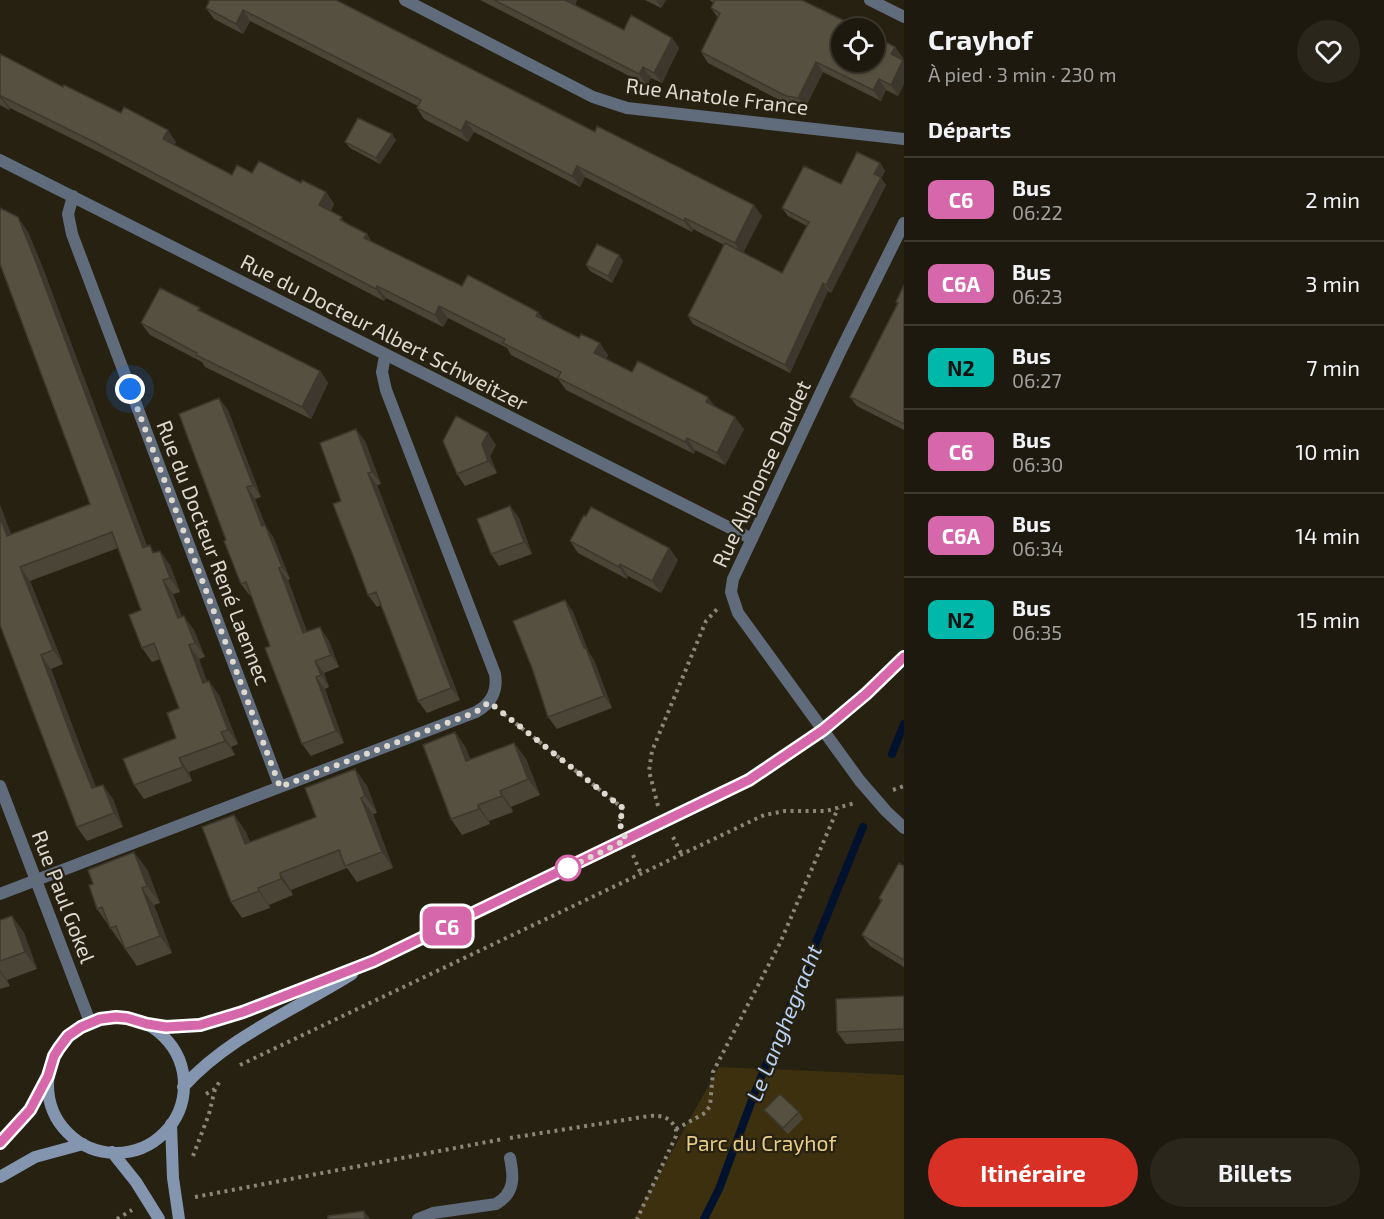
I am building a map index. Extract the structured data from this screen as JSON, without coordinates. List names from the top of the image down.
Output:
{
  "streets": {
    "street": [
      "Rue Anatole France",
      "Rue du Docteur Albert Schweitzer",
      "Rue Alphonse Daudet",
      "Rue du Docteur René Laennec",
      "Rue Paul Gokel"
    ]
  },
  "crossings": [
    ["Rue du Docteur Albert Schweitzer", "Rue Alphonse Daudet"],
    ["Rue du Docteur Albert Schweitzer", "Rue du Docteur René Laennec"]
  ],
  "water": ["Le Langhegracht"],
  "parks": ["Parc du Crayhof"],
  "lines": ["bus line C6"],
  "page": {
    "on_map": "C6",
    "heading": [
      ["Crayhof", "À pied · 3 min · 230 m"],
      "Départs"
    ],
    "list": [
      {
        "mark": "C6",
        "name": "Bus",
        "note": "06:22",
        "value": "2 min"
      },
      {
        "mark": "C6A",
        "name": "Bus",
        "note": "06:23",
        "value": "3 min"
      },
      {
        "mark": "N2",
        "name": "Bus",
        "note": "06:27",
        "value": "7 min"
      },
      {
        "mark": "C6",
        "name": "Bus",
        "note": "06:30",
        "value": "10 min"
      },
      {
        "mark": "C6A",
        "name": "Bus",
        "note": "06:34",
        "value": "14 min"
      },
      {
        "mark": "N2",
        "name": "Bus",
        "note": "06:35",
        "value": "15 min"
      }
    ],
    "buttons": ["Itinéraire", "Billets"]
  }
}
